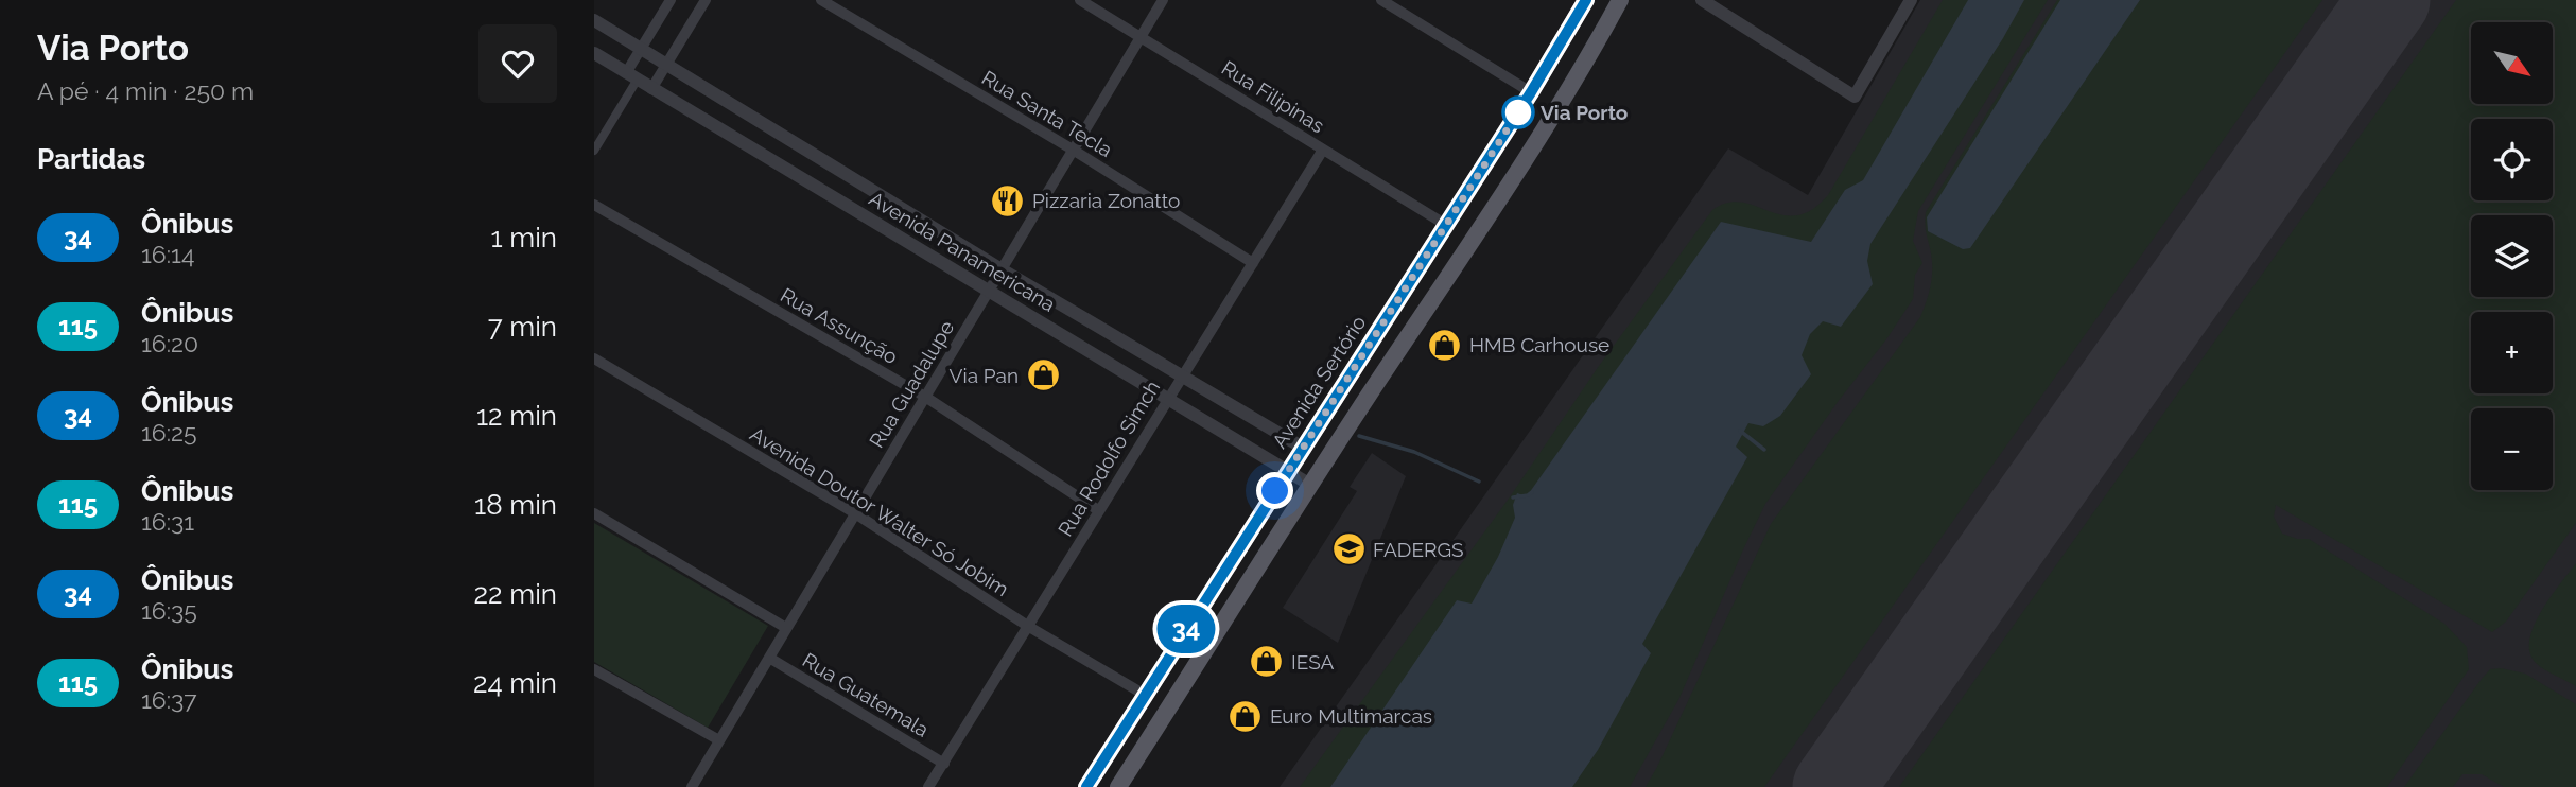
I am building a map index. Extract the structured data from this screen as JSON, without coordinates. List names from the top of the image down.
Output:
{
  "streets": {
    "main road": ["Avenida Sertório"],
    "street": [
      "Rua Filipinas",
      "Rua Santa Tecla",
      "Avenida Panamericana",
      "Rua Assunção",
      "Rua Guadalupe",
      "Rua Rodolfo Simch",
      "Avenida Doutor Walter Só Jobim",
      "Rua Guatemala"
    ]
  },
  "crossings": [
    ["Rua Filipinas", "Avenida Sertório"],
    ["Rua Filipinas", "Rua Guadalupe"],
    ["Rua Filipinas", "Rua Rodolfo Simch"],
    ["Rua Santa Tecla", "Rua Guadalupe"],
    ["Rua Santa Tecla", "Rua Rodolfo Simch"],
    ["Avenida Panamericana", "Avenida Sertório"],
    ["Avenida Panamericana", "Rua Guadalupe"],
    ["Avenida Panamericana", "Rua Rodolfo Simch"],
    ["Rua Assunção", "Rua Guadalupe"],
    ["Rua Assunção", "Rua Rodolfo Simch"],
    ["Avenida Sertório", "Avenida Doutor Walter Só Jobim"],
    ["Rua Guadalupe", "Avenida Doutor Walter Só Jobim"],
    ["Rua Guadalupe", "Rua Guatemala"],
    ["Rua Rodolfo Simch", "Avenida Doutor Walter Só Jobim"],
    ["Rua Rodolfo Simch", "Rua Guatemala"]
  ],
  "places": {
    "other": ["Via Porto"],
    "restaurant": ["Pizzaria Zonatto"],
    "shop": [
      "HMB Carhouse",
      "Via Pan",
      "IESA",
      "Euro Multimarcas"
    ],
    "school or university": ["FADERGS"]
  },
  "lines": ["bus line 34"],
  "north": "bottom right",
  "page": {
    "heading": [
      ["Via Porto", "A pé · 4 min · 250 m"],
      "Partidas"
    ],
    "on_map": "34",
    "map_buttons": ["+", "−"],
    "list": [
      {
        "mark": "34",
        "name": "Ônibus",
        "note": "16:14",
        "value": "1 min"
      },
      {
        "mark": "115",
        "name": "Ônibus",
        "note": "16:20",
        "value": "7 min"
      },
      {
        "mark": "34",
        "name": "Ônibus",
        "note": "16:25",
        "value": "12 min"
      },
      {
        "mark": "115",
        "name": "Ônibus",
        "note": "16:31",
        "value": "18 min"
      },
      {
        "mark": "34",
        "name": "Ônibus",
        "note": "16:35",
        "value": "22 min"
      },
      {
        "mark": "115",
        "name": "Ônibus",
        "note": "16:37",
        "value": "24 min"
      }
    ]
  }
}
